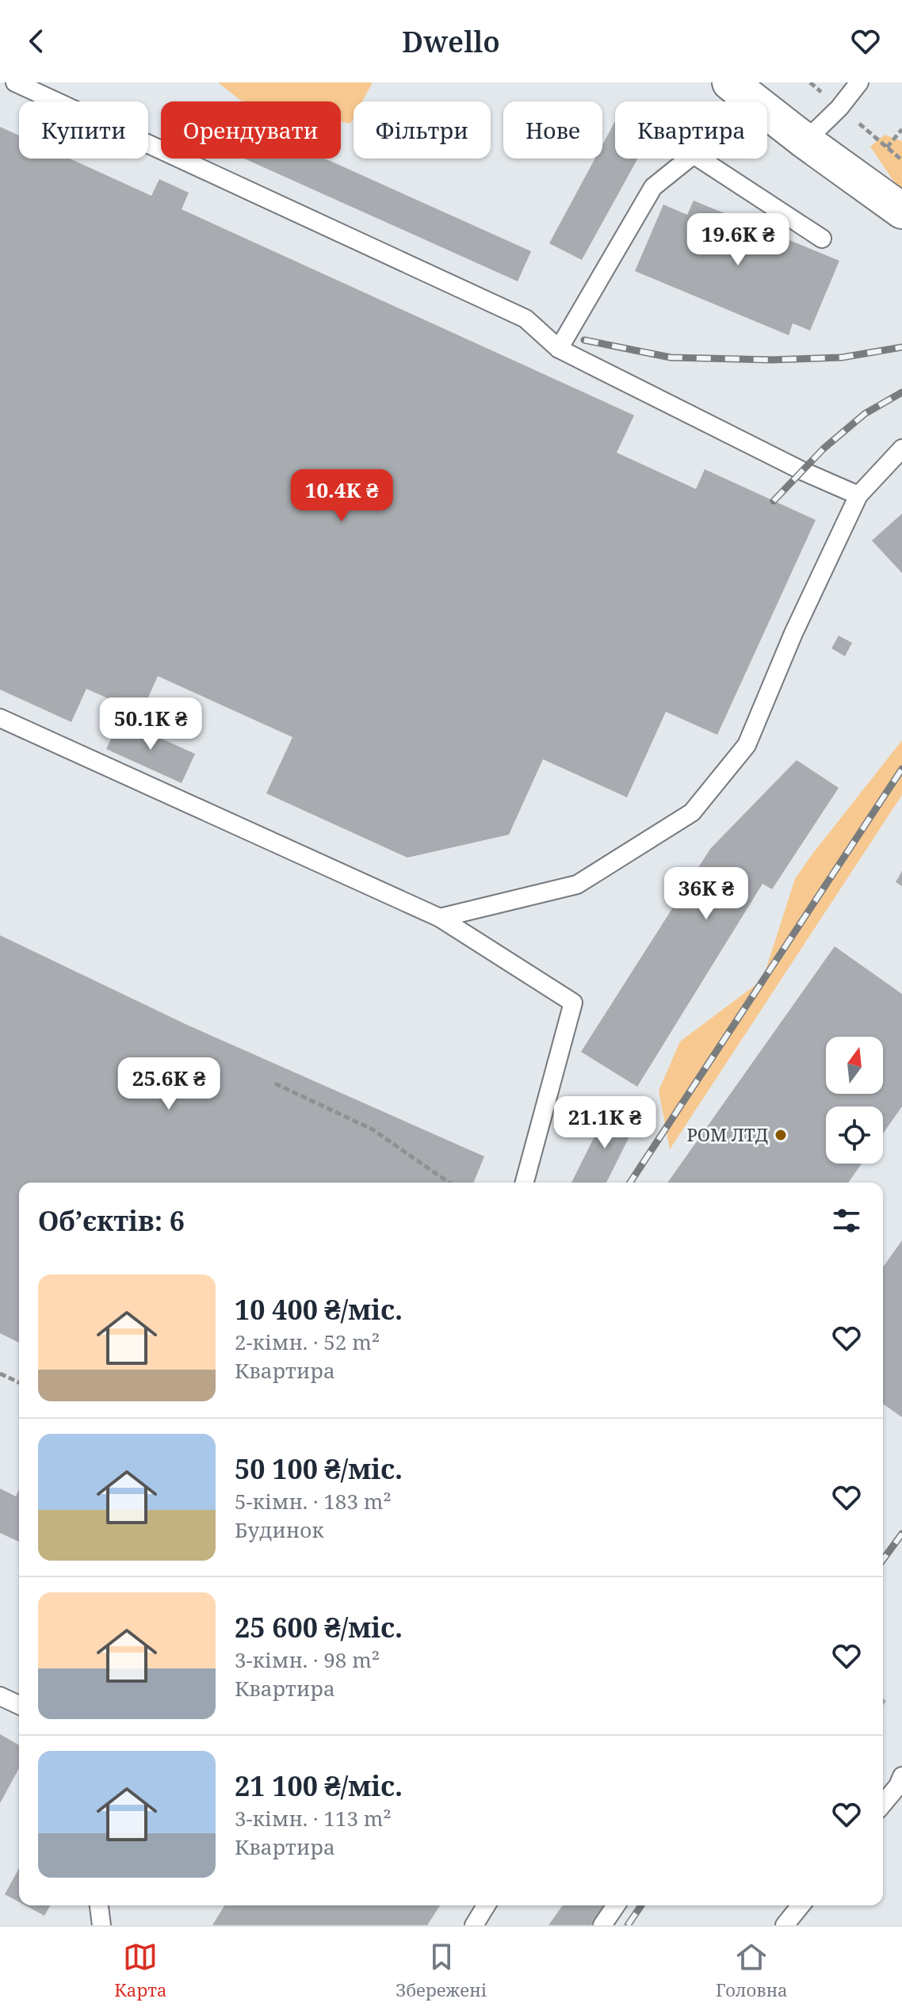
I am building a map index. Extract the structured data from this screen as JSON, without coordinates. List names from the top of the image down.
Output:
{
  "places": ["РОМ ЛТД"],
  "north": "top",
  "page": {
    "header": "Dwello",
    "chip": [
      "Купити",
      "Орендувати",
      "Фільтри",
      "Нове",
      "Квартира"
    ],
    "price": [
      "19.6K ₴",
      "10.4K ₴",
      "50.1K ₴",
      "36K ₴",
      "25.6K ₴",
      "21.1K ₴"
    ],
    "heading": "Об’єктів: 6",
    "list": [
      {
        "name": "10 400 ₴/міс.",
        "note": "2-кімн. · 52 m² · Квартира"
      },
      {
        "name": "50 100 ₴/міс.",
        "note": "5-кімн. · 183 m² · Будинок"
      },
      {
        "name": "25 600 ₴/міс.",
        "note": "3-кімн. · 98 m² · Квартира"
      },
      {
        "name": "21 100 ₴/міс.",
        "note": "3-кімн. · 113 m² · Квартира"
      }
    ],
    "tabs": ["Карта", "Збережені", "Головна"]
  }
}
